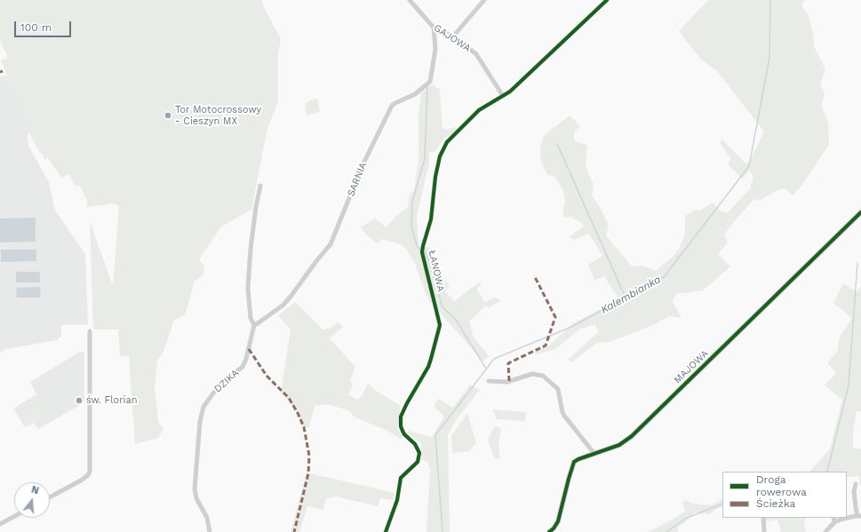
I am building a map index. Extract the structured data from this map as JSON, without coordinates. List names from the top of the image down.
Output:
{
  "streets": {
    "street": [
      "GAJOWA",
      "SARNIA",
      "ŁANOWA",
      "MAJOWA",
      "DZIKA"
    ]
  },
  "crossings": [
    ["GAJOWA", "SARNIA"],
    ["GAJOWA", "ŁANOWA"],
    ["SARNIA", "DZIKA"]
  ],
  "water": ["Kalembianka"],
  "places": ["Tor Motocrossowy - Cieszyn MX", "św. Florian"],
  "legend": ["Droga rowerowa", "Ścieżka"],
  "scale_bar": "100 m",
  "north": "top"
}
